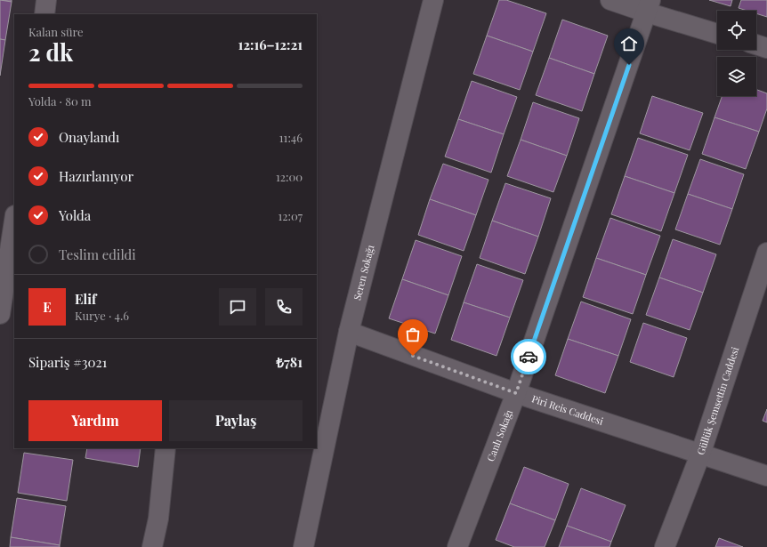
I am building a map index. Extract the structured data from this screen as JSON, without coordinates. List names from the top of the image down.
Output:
{
  "streets": {
    "street": [
      "Seren Sokağı",
      "Güllük Şemsettin Caddesi",
      "Piri Reis Caddesi",
      "Canlı Sokağı"
    ]
  },
  "crossings": [
    ["Seren Sokağı", "Piri Reis Caddesi"],
    ["Güllük Şemsettin Caddesi", "Piri Reis Caddesi"],
    ["Piri Reis Caddesi", "Canlı Sokağı"]
  ],
  "page": {
    "heading": ["2 dk", "Kalan süre", "12:16–12:21"],
    "panel": [
      "Elif",
      "Kurye · 4.6",
      "Sipariş #3021",
      "₺781"
    ],
    "bar": "Yolda · 80 m",
    "list": [
      ["Onaylandı", "11:46"],
      ["Hazırlanıyor", "12:00"],
      ["Yolda", "12:07"],
      "Teslim edildi"
    ],
    "round": "E",
    "buttons": ["Yardım", "Paylaş"]
  }
}
